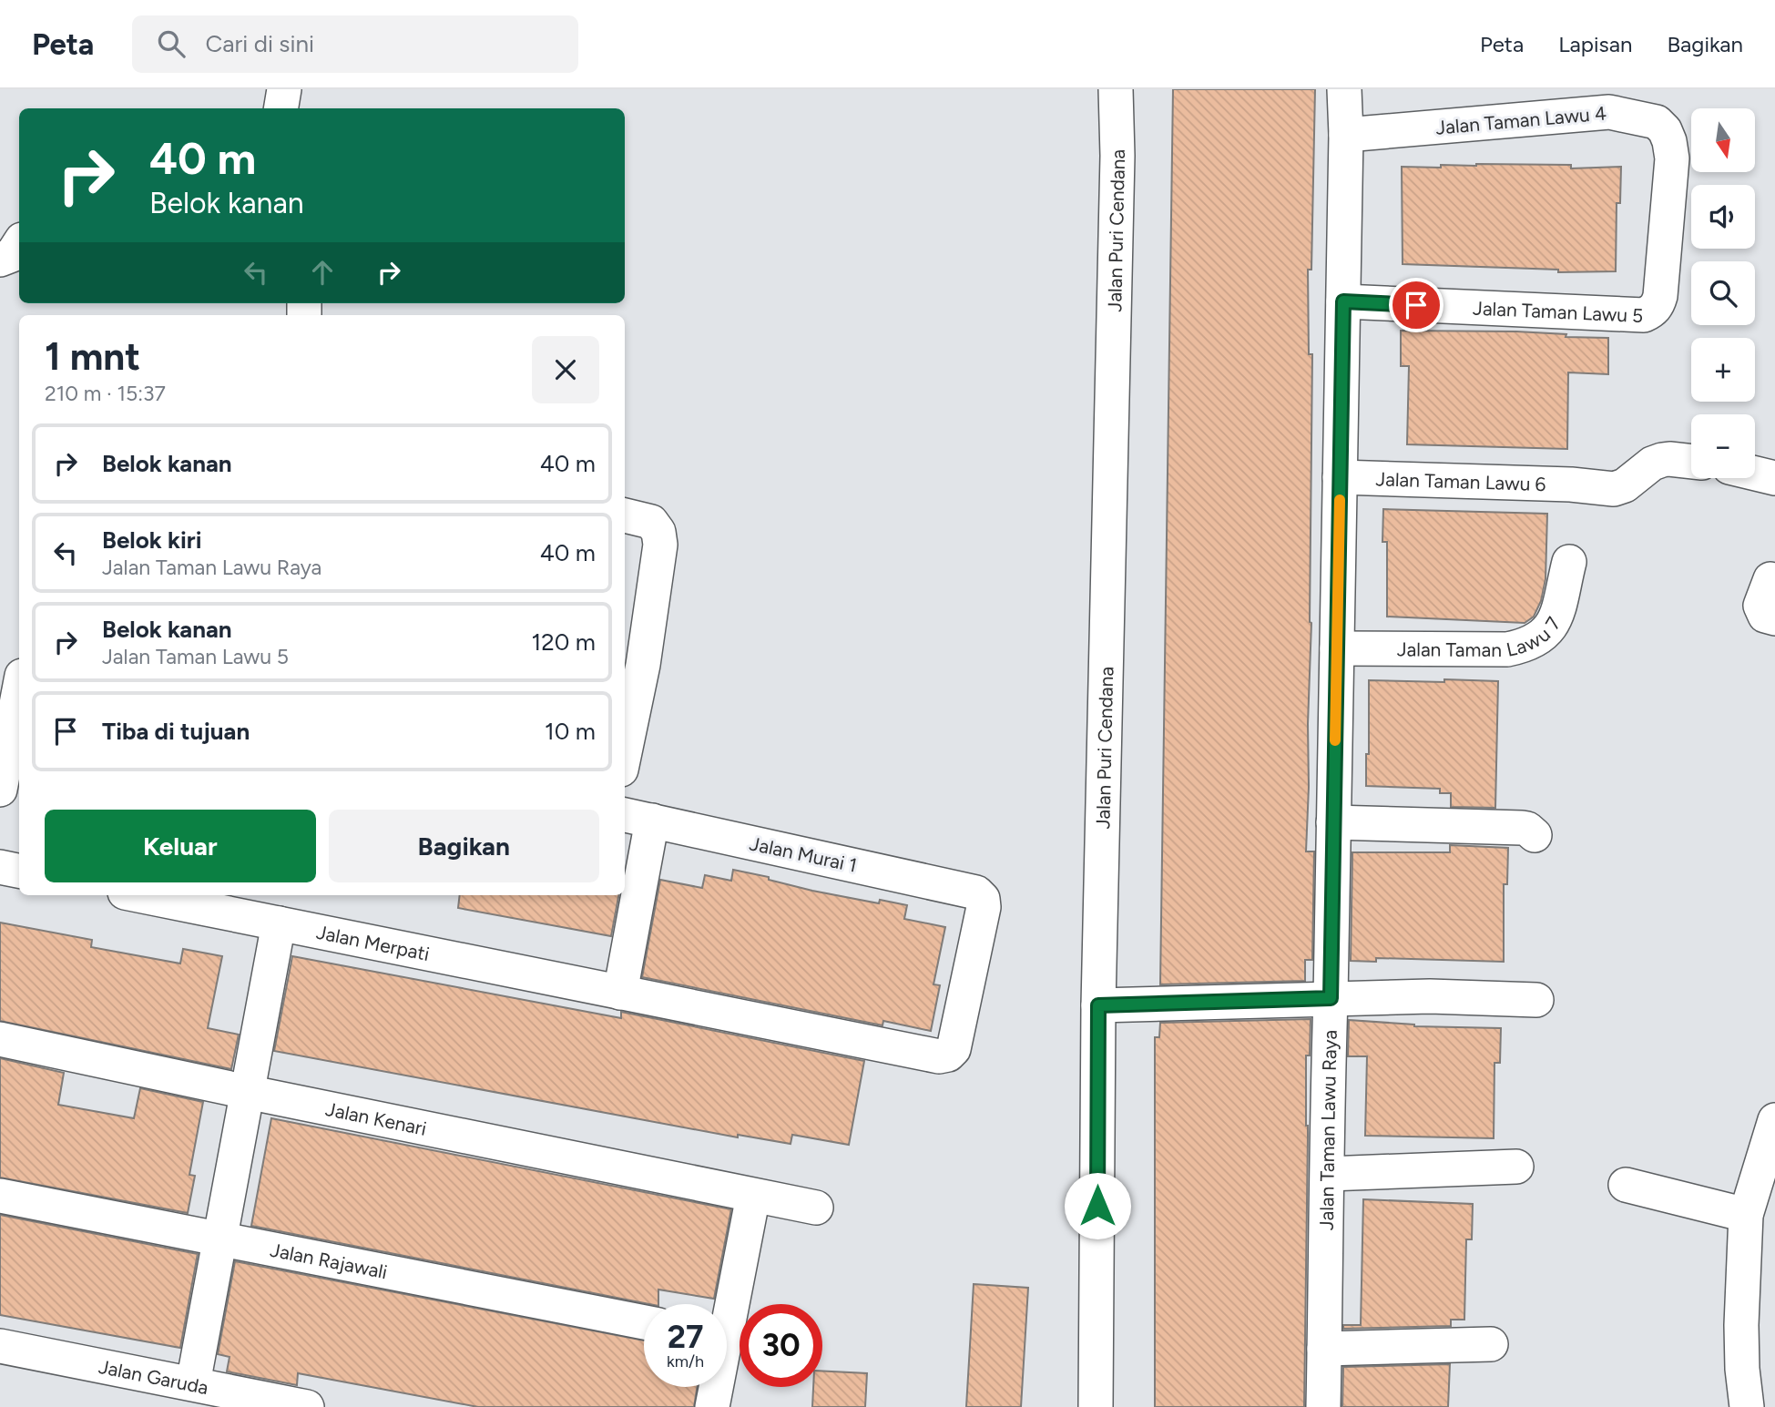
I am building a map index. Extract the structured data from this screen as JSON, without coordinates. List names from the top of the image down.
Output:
{
  "streets": {
    "street": [
      "Jalan Taman Lawu 4",
      "Jalan Puri Cendana",
      "Jalan Taman Lawu 5",
      "Jalan Taman Lawu 6",
      "Jalan Taman Lawu 7",
      "Jalan Murai 1",
      "Jalan Merpati",
      "Jalan Kenari",
      "Jalan Taman Lawu Raya",
      "Jalan Rajawali",
      "Jalan Garuda"
    ]
  },
  "crossings": [
    ["Jalan Taman Lawu 4", "Jalan Taman Lawu 5"],
    ["Jalan Taman Lawu 4", "Jalan Taman Lawu Raya"],
    ["Jalan Taman Lawu 5", "Jalan Taman Lawu Raya"],
    ["Jalan Taman Lawu 6", "Jalan Taman Lawu Raya"],
    ["Jalan Taman Lawu 7", "Jalan Taman Lawu Raya"],
    ["Jalan Murai 1", "Jalan Merpati"]
  ],
  "north": "bottom",
  "page": {
    "header": "Peta",
    "search": "Cari di sini",
    "nav": ["Peta", "Lapisan", "Bagikan"],
    "map_buttons": ["+", "−"],
    "turn": ["40 m", "Belok kanan"],
    "heading": ["1 mnt", "210 m · 15:37"],
    "list": [
      {
        "name": "Belok kanan",
        "value": "40 m"
      },
      {
        "name": "Belok kiri",
        "note": "Jalan Taman Lawu Raya",
        "value": "40 m"
      },
      {
        "name": "Belok kanan",
        "note": "Jalan Taman Lawu 5",
        "value": "120 m"
      },
      {
        "name": "Tiba di tujuan",
        "value": "10 m"
      }
    ],
    "buttons": ["Keluar", "Bagikan"],
    "speed": "27 km/h",
    "limit": "30"
  }
}
